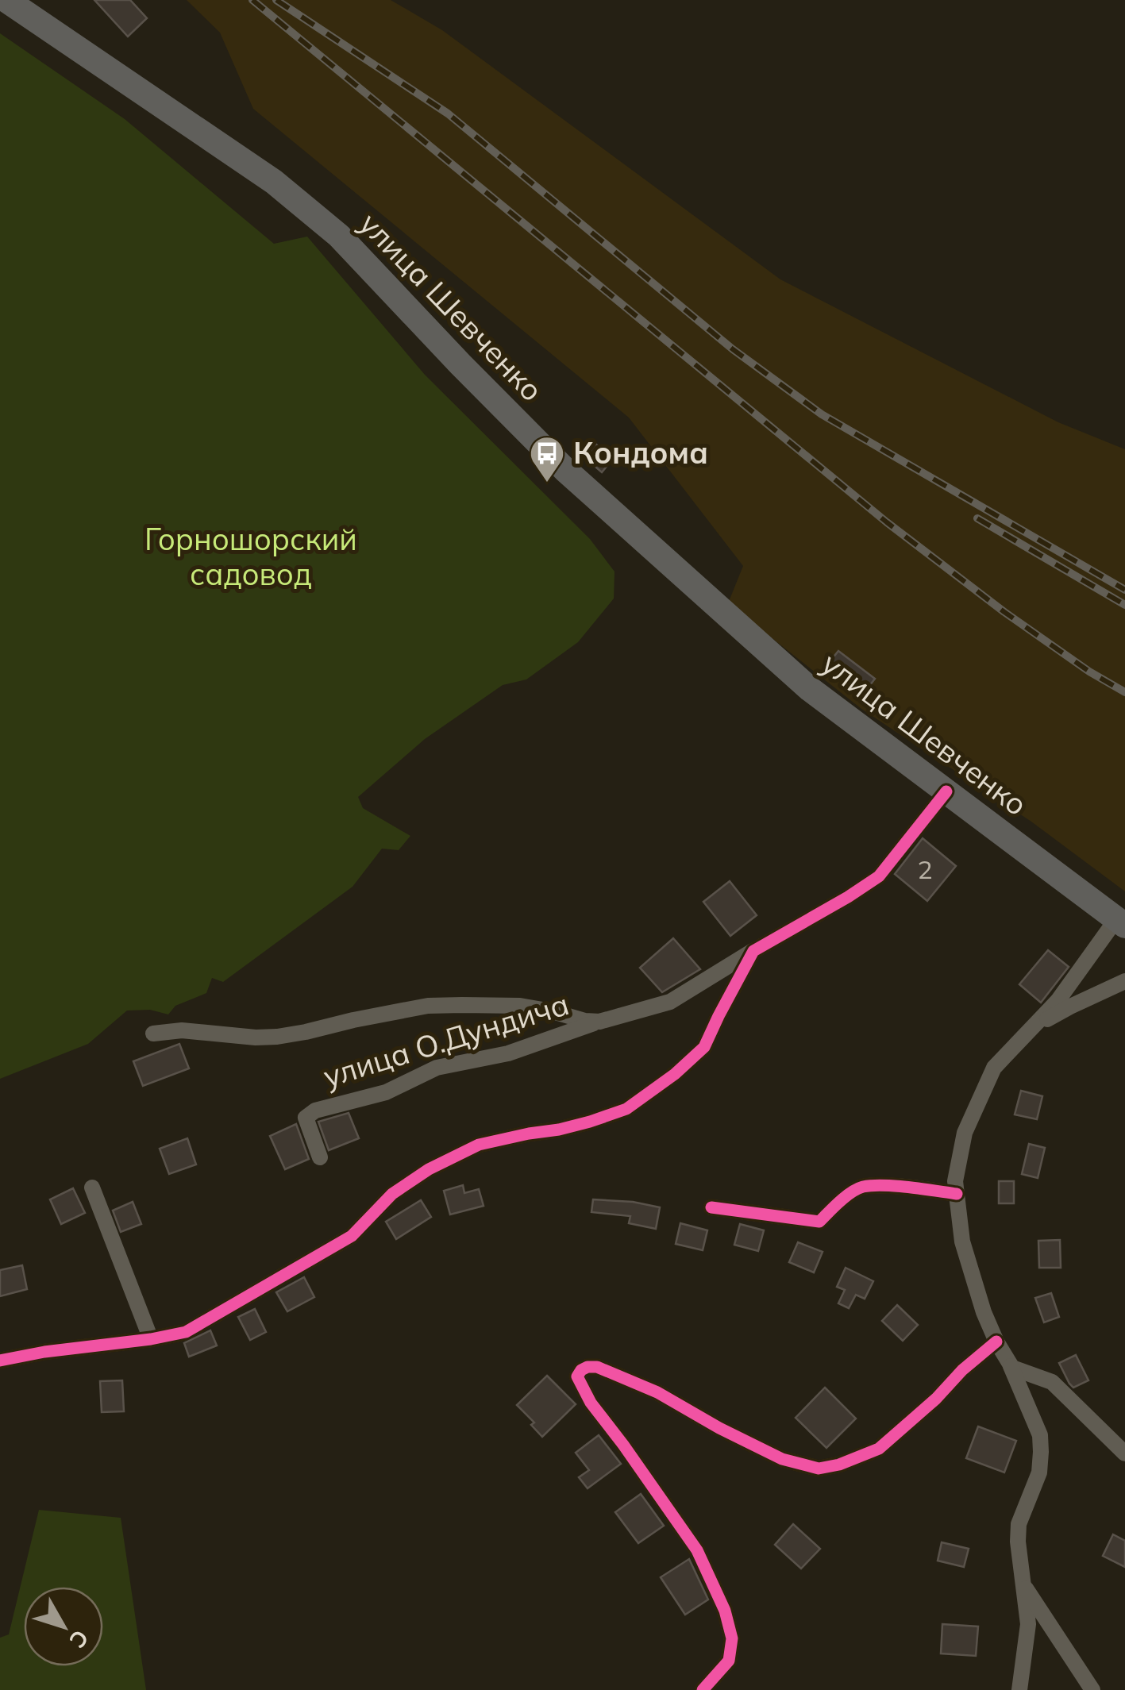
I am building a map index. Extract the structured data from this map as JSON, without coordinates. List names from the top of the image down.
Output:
{
  "streets": {
    "main road": ["улица Шевченко"],
    "street": ["улица О.Дундича"]
  },
  "crossings": [
    ["улица Шевченко", "улица О.Дундича"]
  ],
  "parks": ["Горношорский садовод"],
  "places": {
    "bus stop": ["Кондома"]
  },
  "house_numbers": ["2"],
  "north": "bottom right"
}
